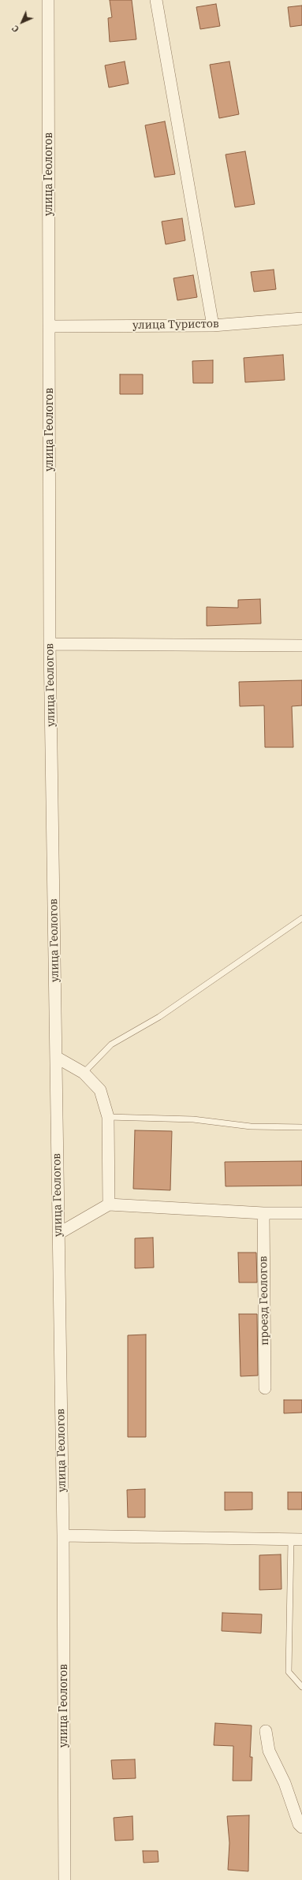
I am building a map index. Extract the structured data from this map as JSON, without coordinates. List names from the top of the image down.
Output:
{
  "streets": {
    "street": ["улица Геологов", "улица Туристов", "проезд Геологов"]
  },
  "crossings": [
    ["улица Геологов", "улица Туристов"]
  ],
  "north": "bottom left"
}
